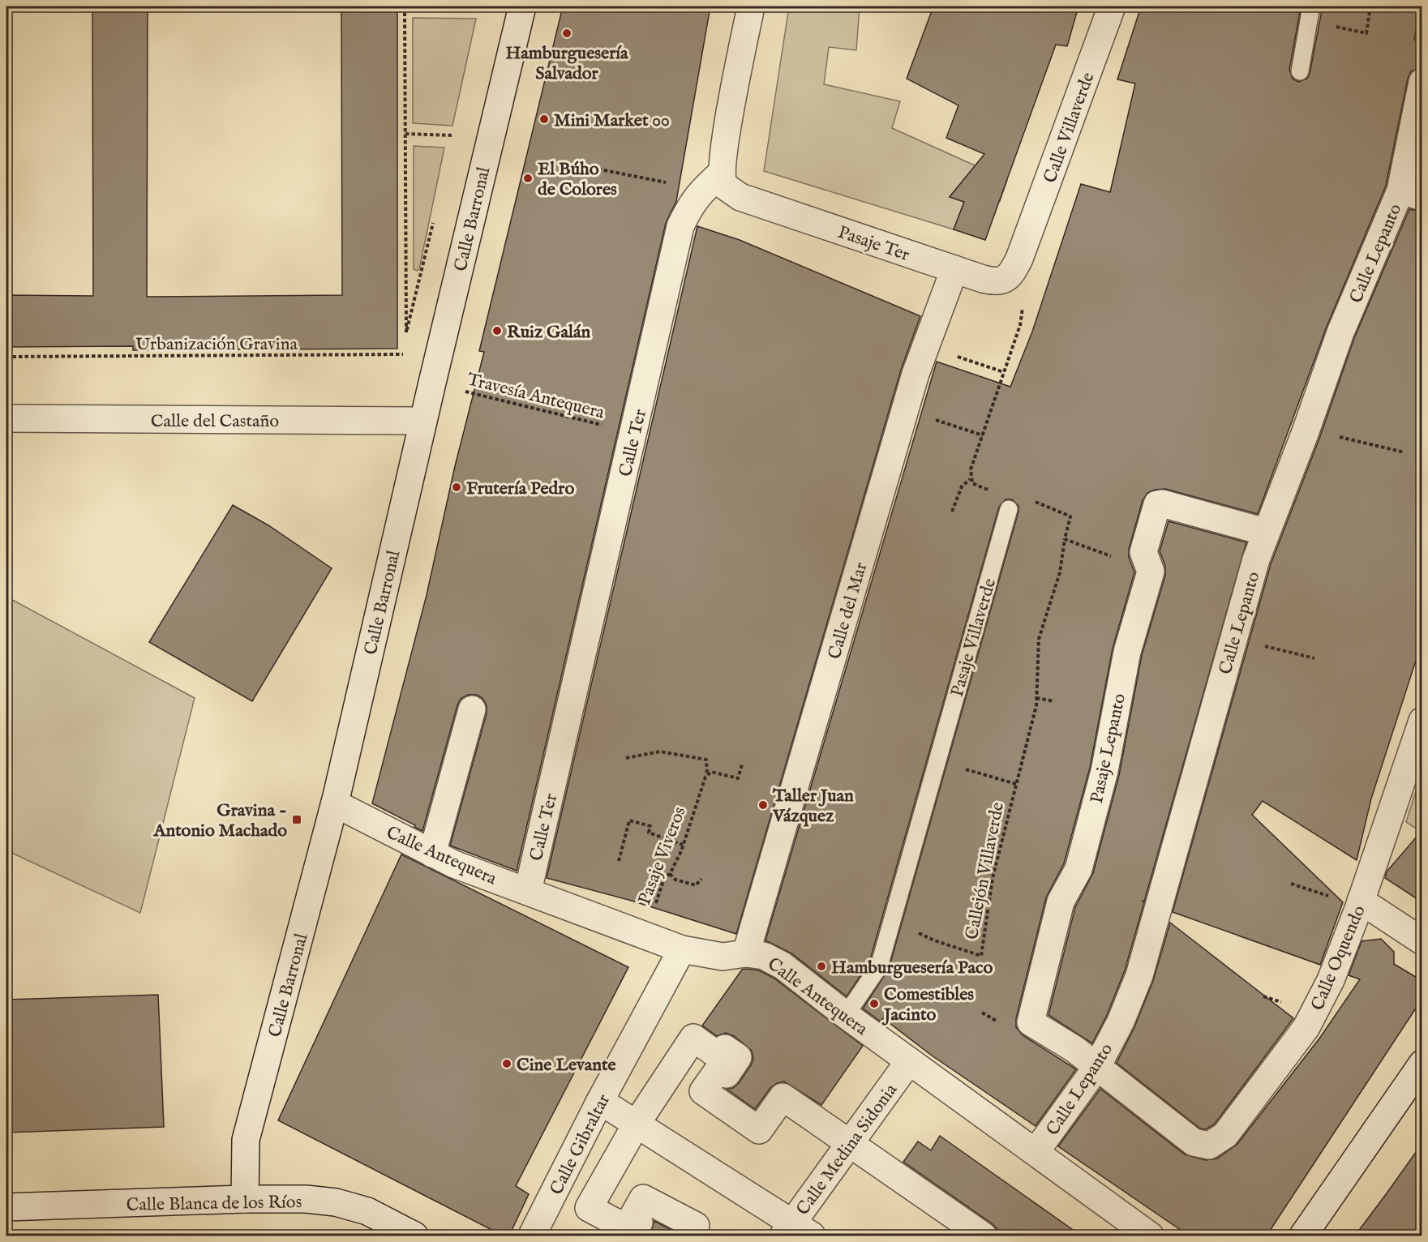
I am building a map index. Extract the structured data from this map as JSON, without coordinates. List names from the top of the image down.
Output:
{
  "streets": {
    "street": [
      "Calle Villaverde",
      "Calle Barronal",
      "Pasaje Ter",
      "Calle Lepanto",
      "Calle del Castaño",
      "Calle Ter",
      "Calle del Mar",
      "Pasaje Lepanto",
      "Calle Antequera",
      "Calle Oquendo",
      "Calle Gibraltar",
      "Calle Medina Sidonia",
      "Calle Blanca de los Ríos"
    ],
    "lane": ["Pasaje Villaverde"],
    "path": [
      "Urbanización Gravina",
      "Travesía Antequera",
      "Pasaje Viveros",
      "Callejón Villaverde"
    ]
  },
  "crossings": [
    ["Calle Villaverde", "Pasaje Ter"],
    ["Calle Barronal", "Travesía Antequera"],
    ["Calle Barronal", "Calle del Castaño"],
    ["Calle Barronal", "Calle Antequera"],
    ["Calle Barronal", "Calle Blanca de los Ríos"],
    ["Pasaje Ter", "Calle Ter"],
    ["Pasaje Ter", "Calle del Mar"],
    ["Calle Lepanto", "Pasaje Lepanto"],
    ["Calle Lepanto", "Calle Antequera"],
    ["Calle Lepanto", "Calle Oquendo"],
    ["Travesía Antequera", "Calle Ter"],
    ["Calle Ter", "Calle Antequera"],
    ["Calle del Mar", "Calle Antequera"],
    ["Pasaje Villaverde", "Calle Antequera"],
    ["Pasaje Villaverde", "Callejón Villaverde"],
    ["Pasaje Lepanto", "Calle Oquendo"],
    ["Calle Antequera", "Pasaje Viveros"],
    ["Calle Antequera", "Calle Gibraltar"],
    ["Calle Antequera", "Calle Medina Sidonia"]
  ],
  "places": {
    "other": [
      "Hamburguesería Salvador",
      "Mini Market 00",
      "El Búho de Colores",
      "Ruiz Galán",
      "Frutería Pedro",
      "Taller Juan Vázquez",
      "Hamburguesería Paco",
      "Comestibles Jacinto",
      "Cine Levante"
    ],
    "transit": ["Gravina - Antonio Machado"]
  }
}
